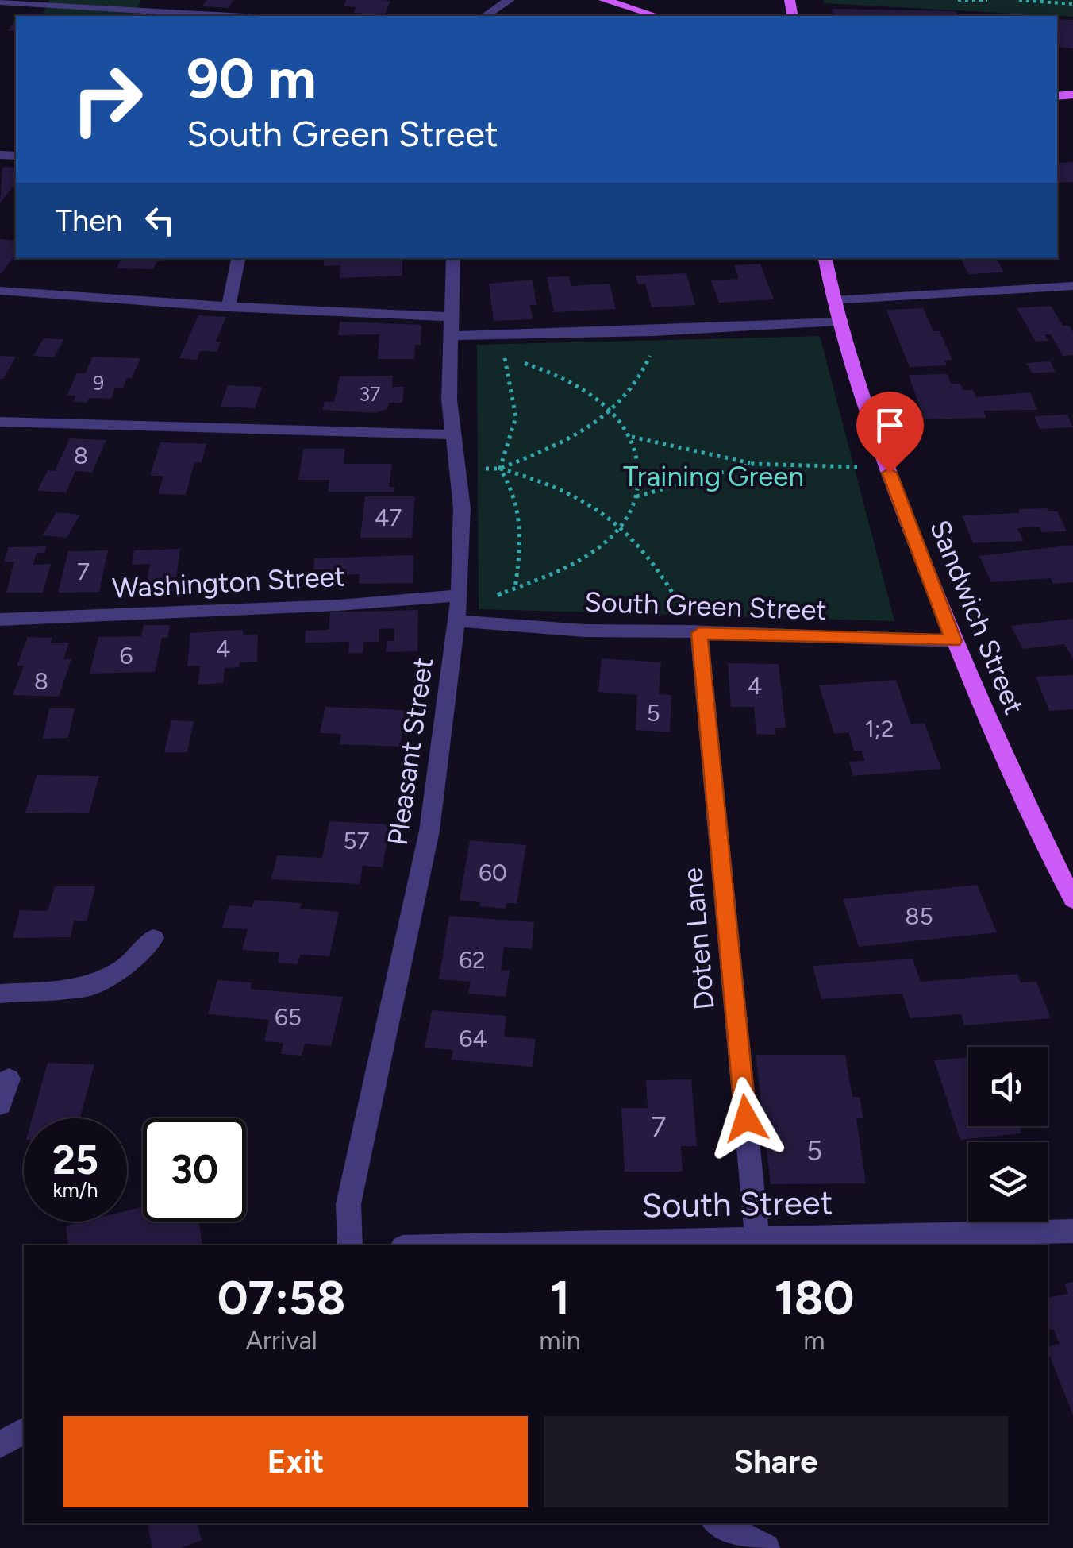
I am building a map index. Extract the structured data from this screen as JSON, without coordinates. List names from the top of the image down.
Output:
{
  "streets": {
    "main road": ["Sandwich Street"],
    "street": [
      "Washington Street",
      "South Green Street",
      "Pleasant Street",
      "Doten Lane",
      "South Street"
    ]
  },
  "crossings": [
    ["Washington Street", "Pleasant Street"],
    ["South Green Street", "Sandwich Street"],
    ["South Green Street", "Pleasant Street"],
    ["South Green Street", "Doten Lane"],
    ["Doten Lane", "South Street"]
  ],
  "parks": ["Training Green"],
  "house_numbers": [
    "9",
    "37",
    "8",
    "47",
    "7",
    "4",
    "6",
    "8",
    "4",
    "5",
    "1;2",
    "57",
    "60",
    "85",
    "62",
    "65",
    "64",
    "7",
    "5"
  ],
  "page": {
    "turn": ["90 m", "South Green Street"],
    "then": "Then",
    "speed": "25 km/h",
    "limit": "30",
    "eta": [
      "07:58",
      "Arrival",
      "1",
      "min",
      "180",
      "m"
    ],
    "buttons": ["Exit", "Share"]
  }
}
